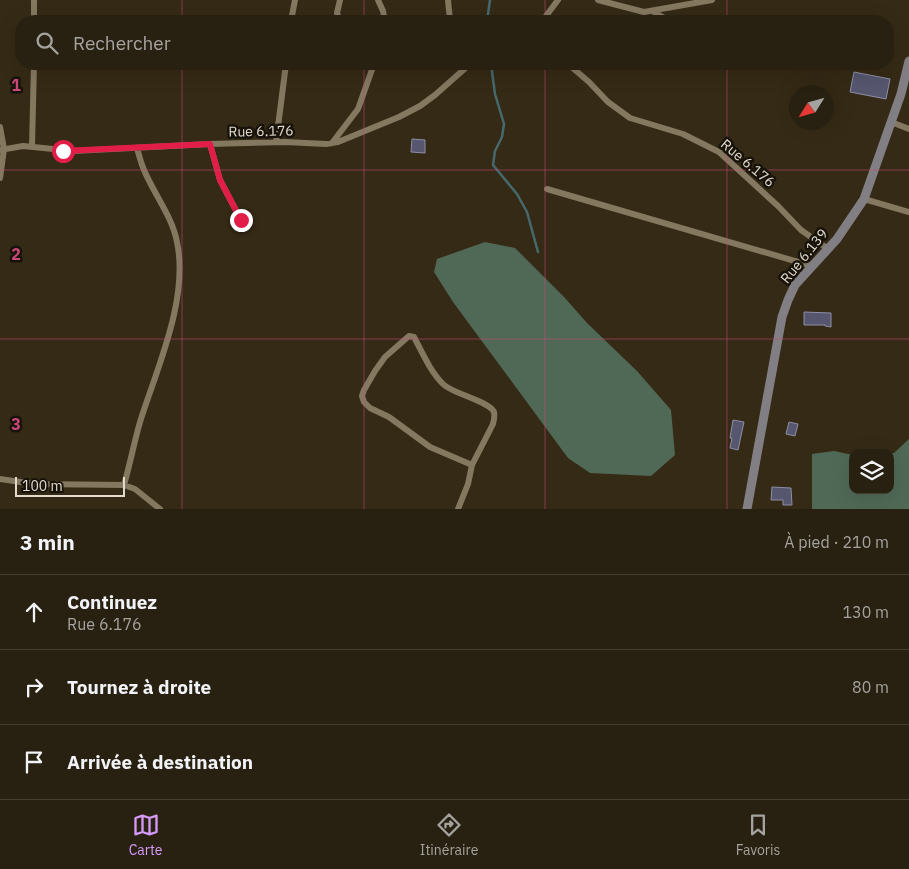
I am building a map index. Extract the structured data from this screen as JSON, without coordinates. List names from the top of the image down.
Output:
{
  "streets": {
    "street": ["Rue 6.176", "Rue 6.139"]
  },
  "crossings": [
    ["Rue 6.176", "Rue 6.139"]
  ],
  "scale_bar": "100 m",
  "north": "bottom left",
  "page": {
    "search": "Rechercher",
    "scale": "100 m",
    "heading": ["3 min", "À pied · 210 m"],
    "list": [
      ["Continuez", "Rue 6.176", "130 m"],
      ["Tournez à droite", "80 m"],
      "Arrivée à destination"
    ],
    "nav": ["Carte", "Itinéraire", "Favoris"]
  },
  "grid": {
    "rows": ["1", "2", "3"]
  }
}
